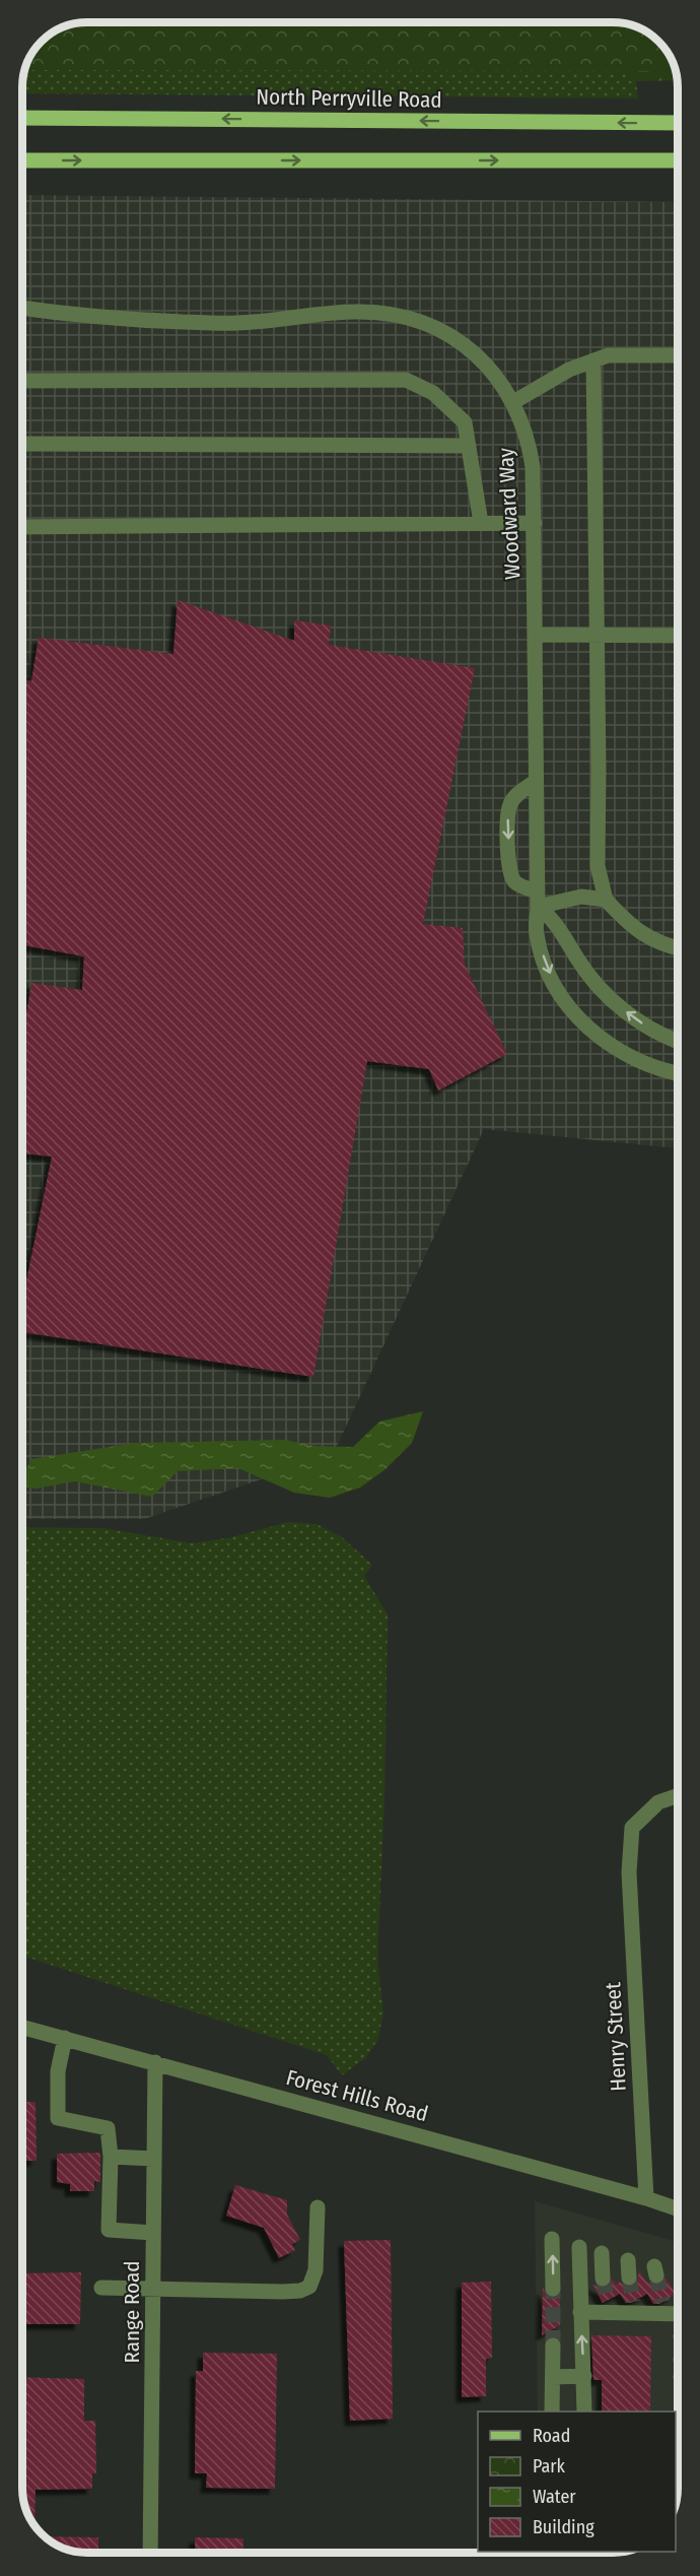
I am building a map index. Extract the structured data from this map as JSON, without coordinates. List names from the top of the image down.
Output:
{
  "streets": {
    "main road": ["North Perryville Road"],
    "street": [
      "Woodward Way",
      "Henry Street",
      "Forest Hills Road",
      "Range Road"
    ]
  },
  "crossings": [
    ["Henry Street", "Forest Hills Road"],
    ["Forest Hills Road", "Range Road"]
  ],
  "legend": [
    "Road",
    "Park",
    "Water",
    "Building"
  ]
}
